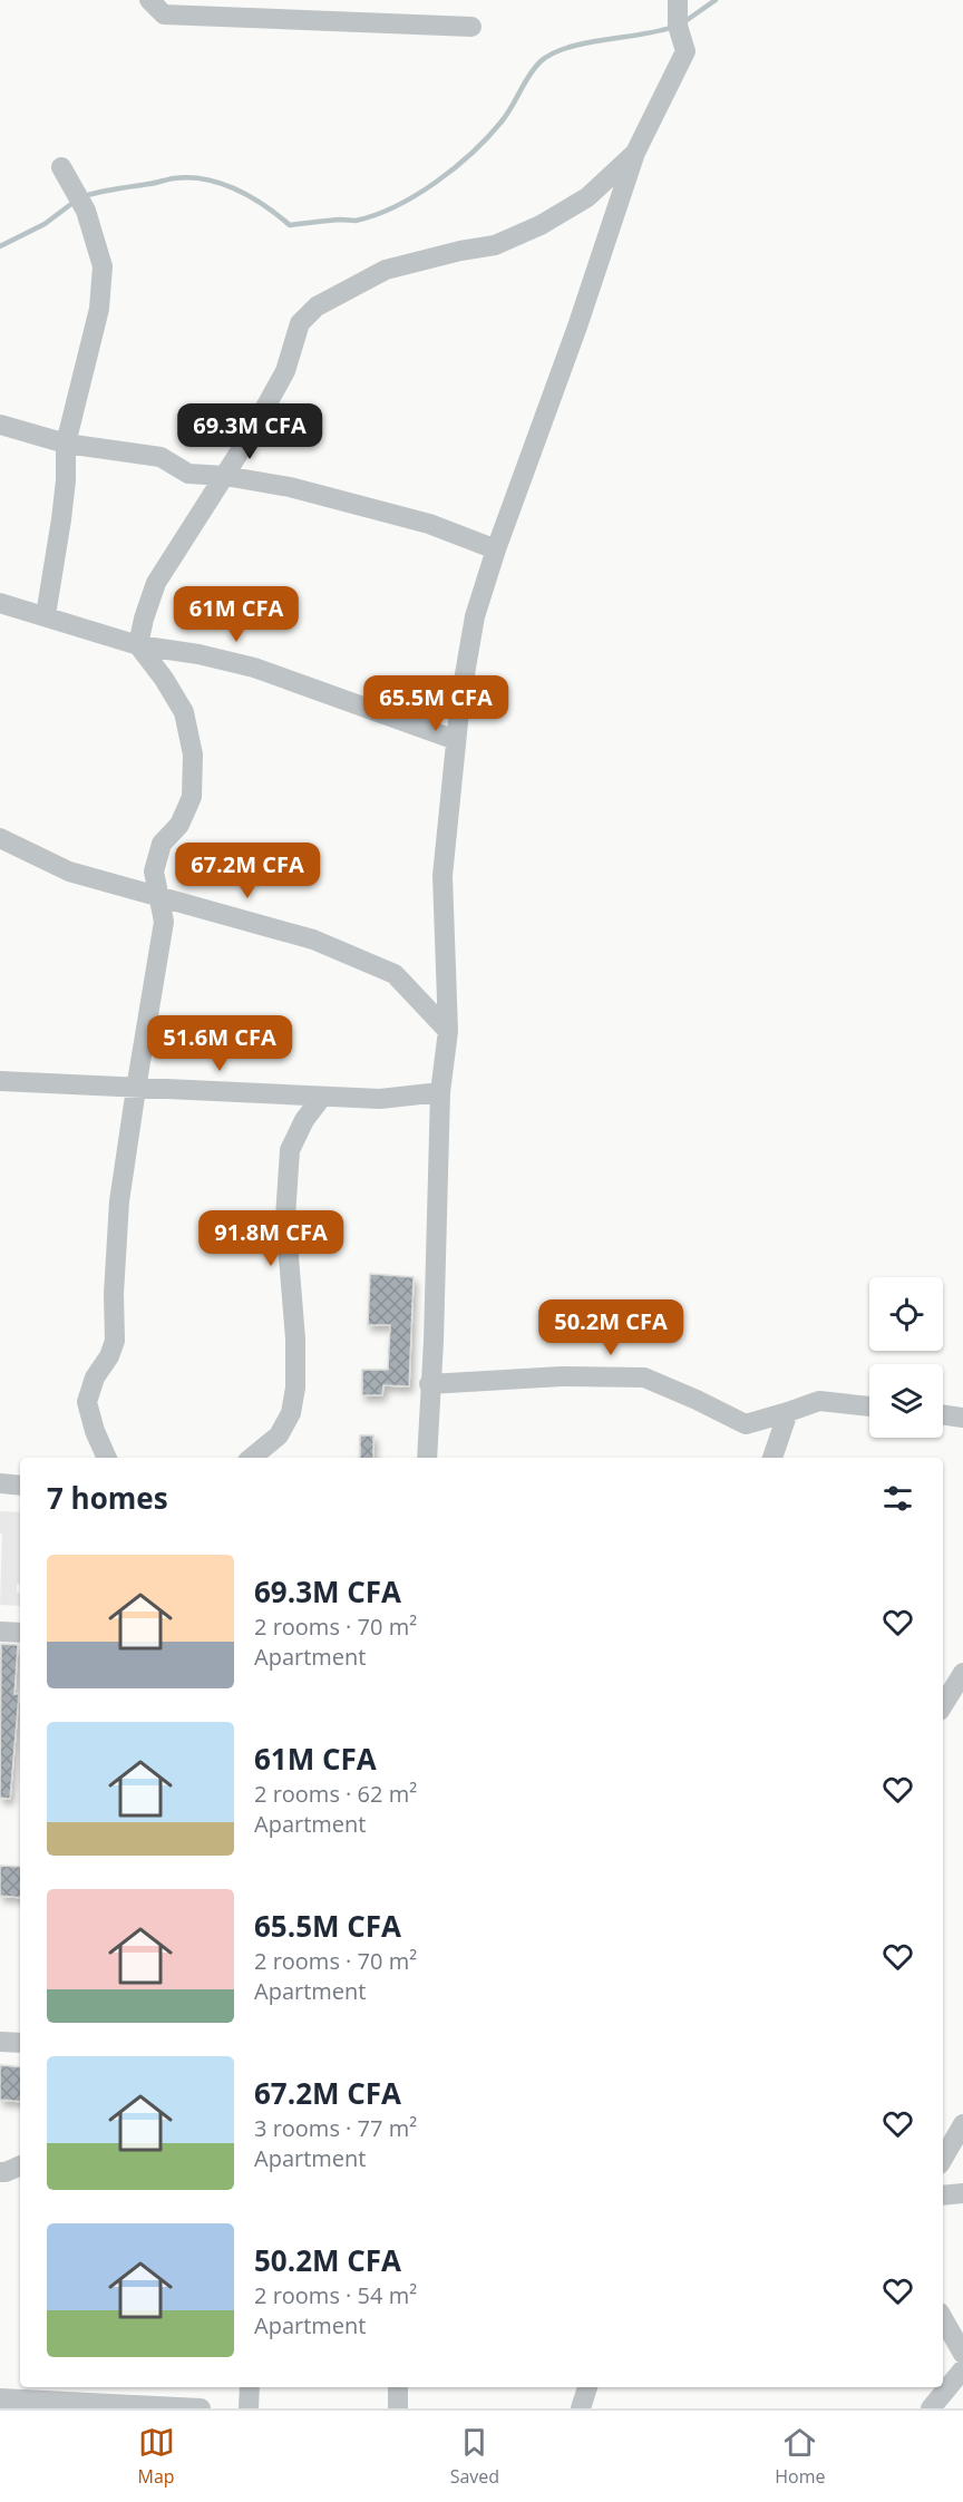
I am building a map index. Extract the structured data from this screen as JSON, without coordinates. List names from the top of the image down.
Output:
{
  "page": {
    "price": [
      "69.3M CFA",
      "61M CFA",
      "65.5M CFA",
      "67.2M CFA",
      "51.6M CFA",
      "91.8M CFA",
      "50.2M CFA"
    ],
    "heading": "7 homes",
    "list": [
      {
        "name": "69.3M CFA",
        "note": "2 rooms · 70 m² · Apartment"
      },
      {
        "name": "61M CFA",
        "note": "2 rooms · 62 m² · Apartment"
      },
      {
        "name": "65.5M CFA",
        "note": "2 rooms · 70 m² · Apartment"
      },
      {
        "name": "67.2M CFA",
        "note": "3 rooms · 77 m² · Apartment"
      },
      {
        "name": "50.2M CFA",
        "note": "2 rooms · 54 m² · Apartment"
      }
    ],
    "tabs": ["Map", "Saved", "Home"]
  }
}
